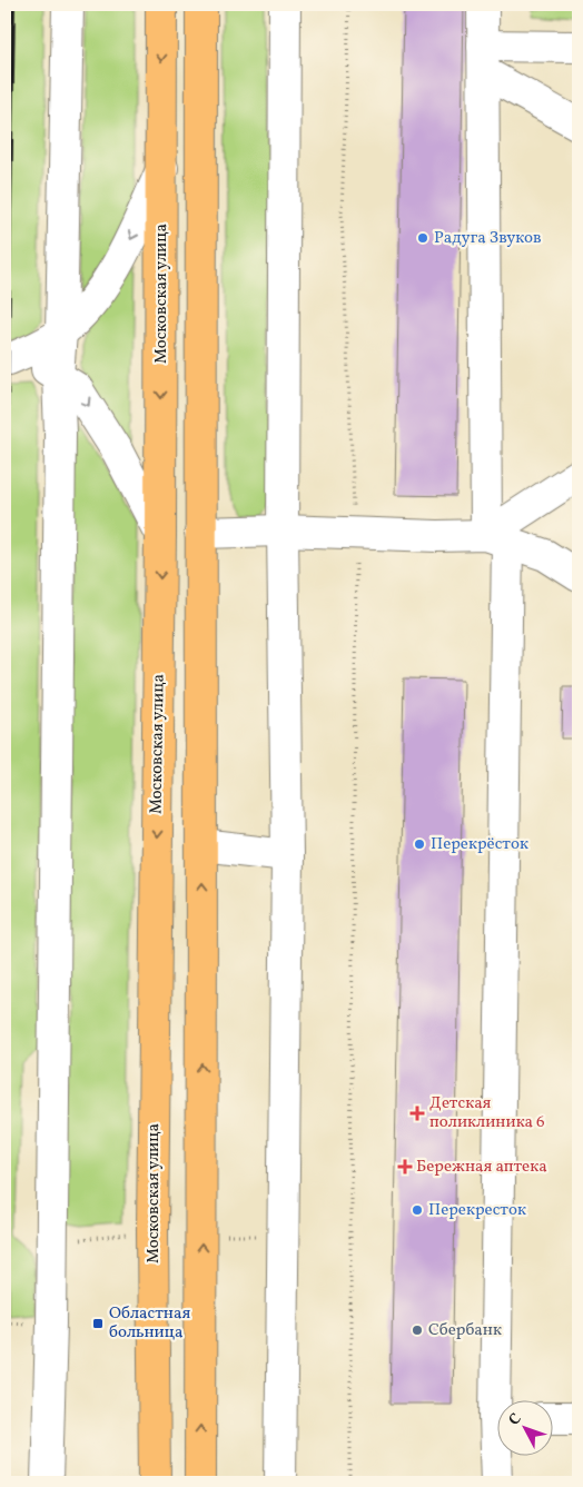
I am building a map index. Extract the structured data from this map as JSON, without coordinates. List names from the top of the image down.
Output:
{
  "streets": {
    "main road": ["Московская улица"]
  },
  "places": {
    "other": [
      "Радуга Звуков",
      "Перекрёсток",
      "Перекресток",
      "Сбербанк"
    ],
    "health": ["Детская поликлиника 6", "Бережная аптека"],
    "transit": ["Областная больница"]
  },
  "north": "top left"
}
